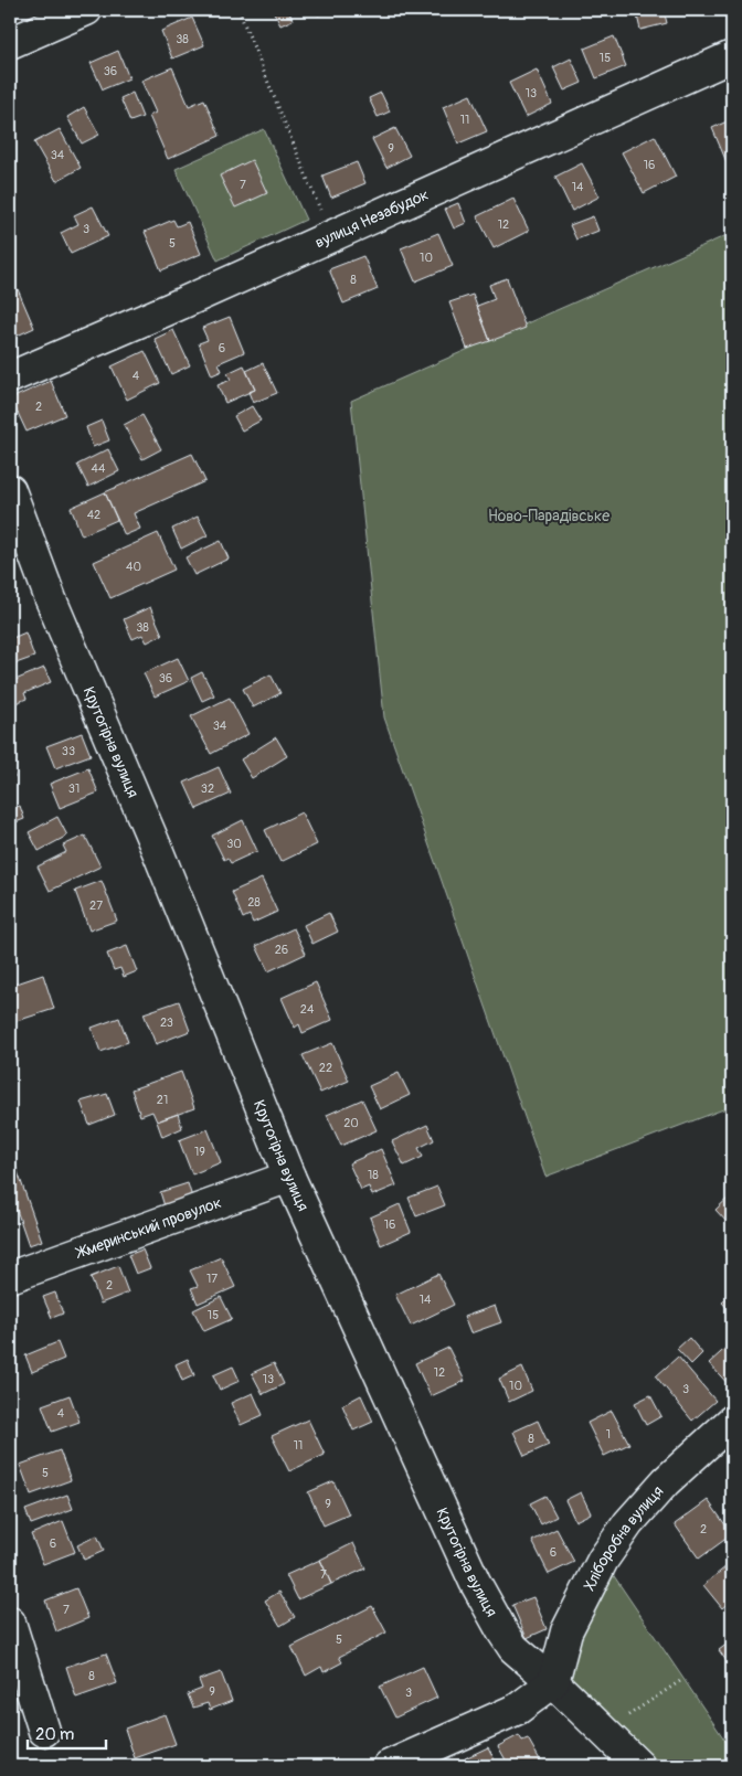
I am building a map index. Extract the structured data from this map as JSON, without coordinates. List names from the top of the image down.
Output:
{
  "streets": {
    "street": [
      "вулиця Незабудок",
      "Крутогірна вулиця",
      "Жмеринський провулок",
      "Хліборобна вулиця"
    ]
  },
  "crossings": [
    ["Крутогірна вулиця", "Жмеринський провулок"],
    ["Крутогірна вулиця", "Хліборобна вулиця"]
  ],
  "parks": ["Ново-Парадівське"],
  "house_numbers": [
    "38",
    "15",
    "36",
    "13",
    "11",
    "9",
    "34",
    "16",
    "7",
    "14",
    "12",
    "3",
    "5",
    "10",
    "8",
    "6",
    "4",
    "2",
    "44",
    "42",
    "40",
    "38",
    "36",
    "34",
    "33",
    "31",
    "32",
    "30",
    "28",
    "27",
    "26",
    "24",
    "23",
    "22",
    "21",
    "20",
    "19",
    "18",
    "16",
    "17",
    "2",
    "14",
    "15",
    "12",
    "13",
    "10",
    "3",
    "4",
    "1",
    "8",
    "11",
    "5",
    "9",
    "2",
    "6",
    "6",
    "7",
    "7",
    "5",
    "8",
    "9",
    "3"
  ],
  "scale_bar": "20 m"
}
